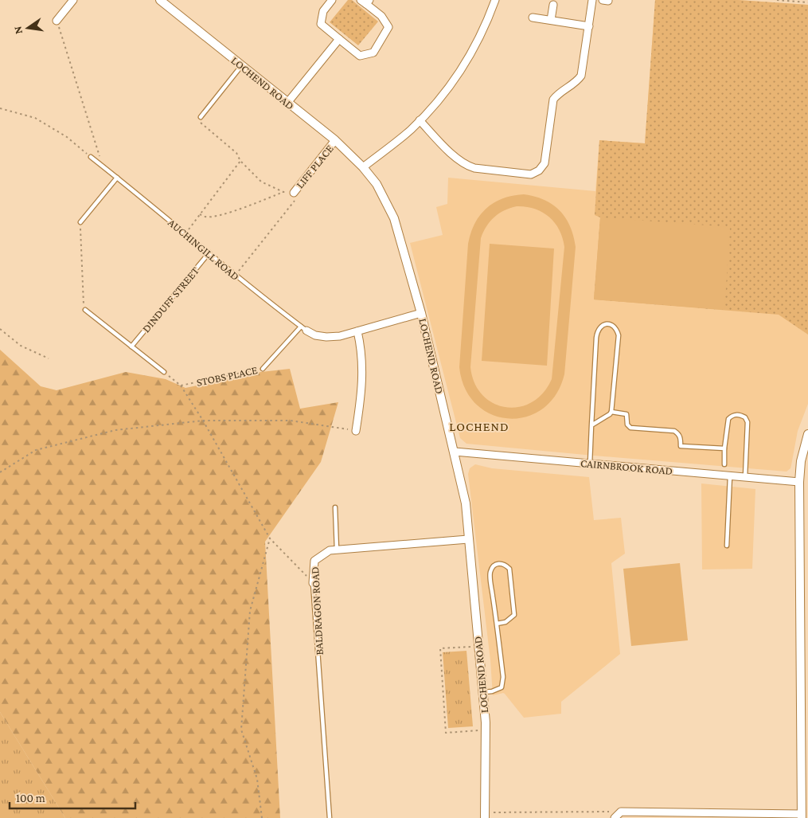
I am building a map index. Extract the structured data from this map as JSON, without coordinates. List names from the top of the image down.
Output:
{
  "streets": {
    "street": [
      "LOCHEND ROAD",
      "LIFF PLACE",
      "AUCHINGILL ROAD",
      "CAIRNBROOK ROAD",
      "BALDRAGON ROAD"
    ],
    "lane": ["DINDUFF STREET", "STOBS PLACE"]
  },
  "crossings": [
    ["LOCHEND ROAD", "LIFF PLACE"],
    ["LOCHEND ROAD", "AUCHINGILL ROAD"],
    ["LOCHEND ROAD", "CAIRNBROOK ROAD"],
    ["LOCHEND ROAD", "BALDRAGON ROAD"],
    ["AUCHINGILL ROAD", "DINDUFF STREET"],
    ["AUCHINGILL ROAD", "STOBS PLACE"]
  ],
  "districts": ["LOCHEND"],
  "scale_bar": "100 m",
  "north": "left"
}
